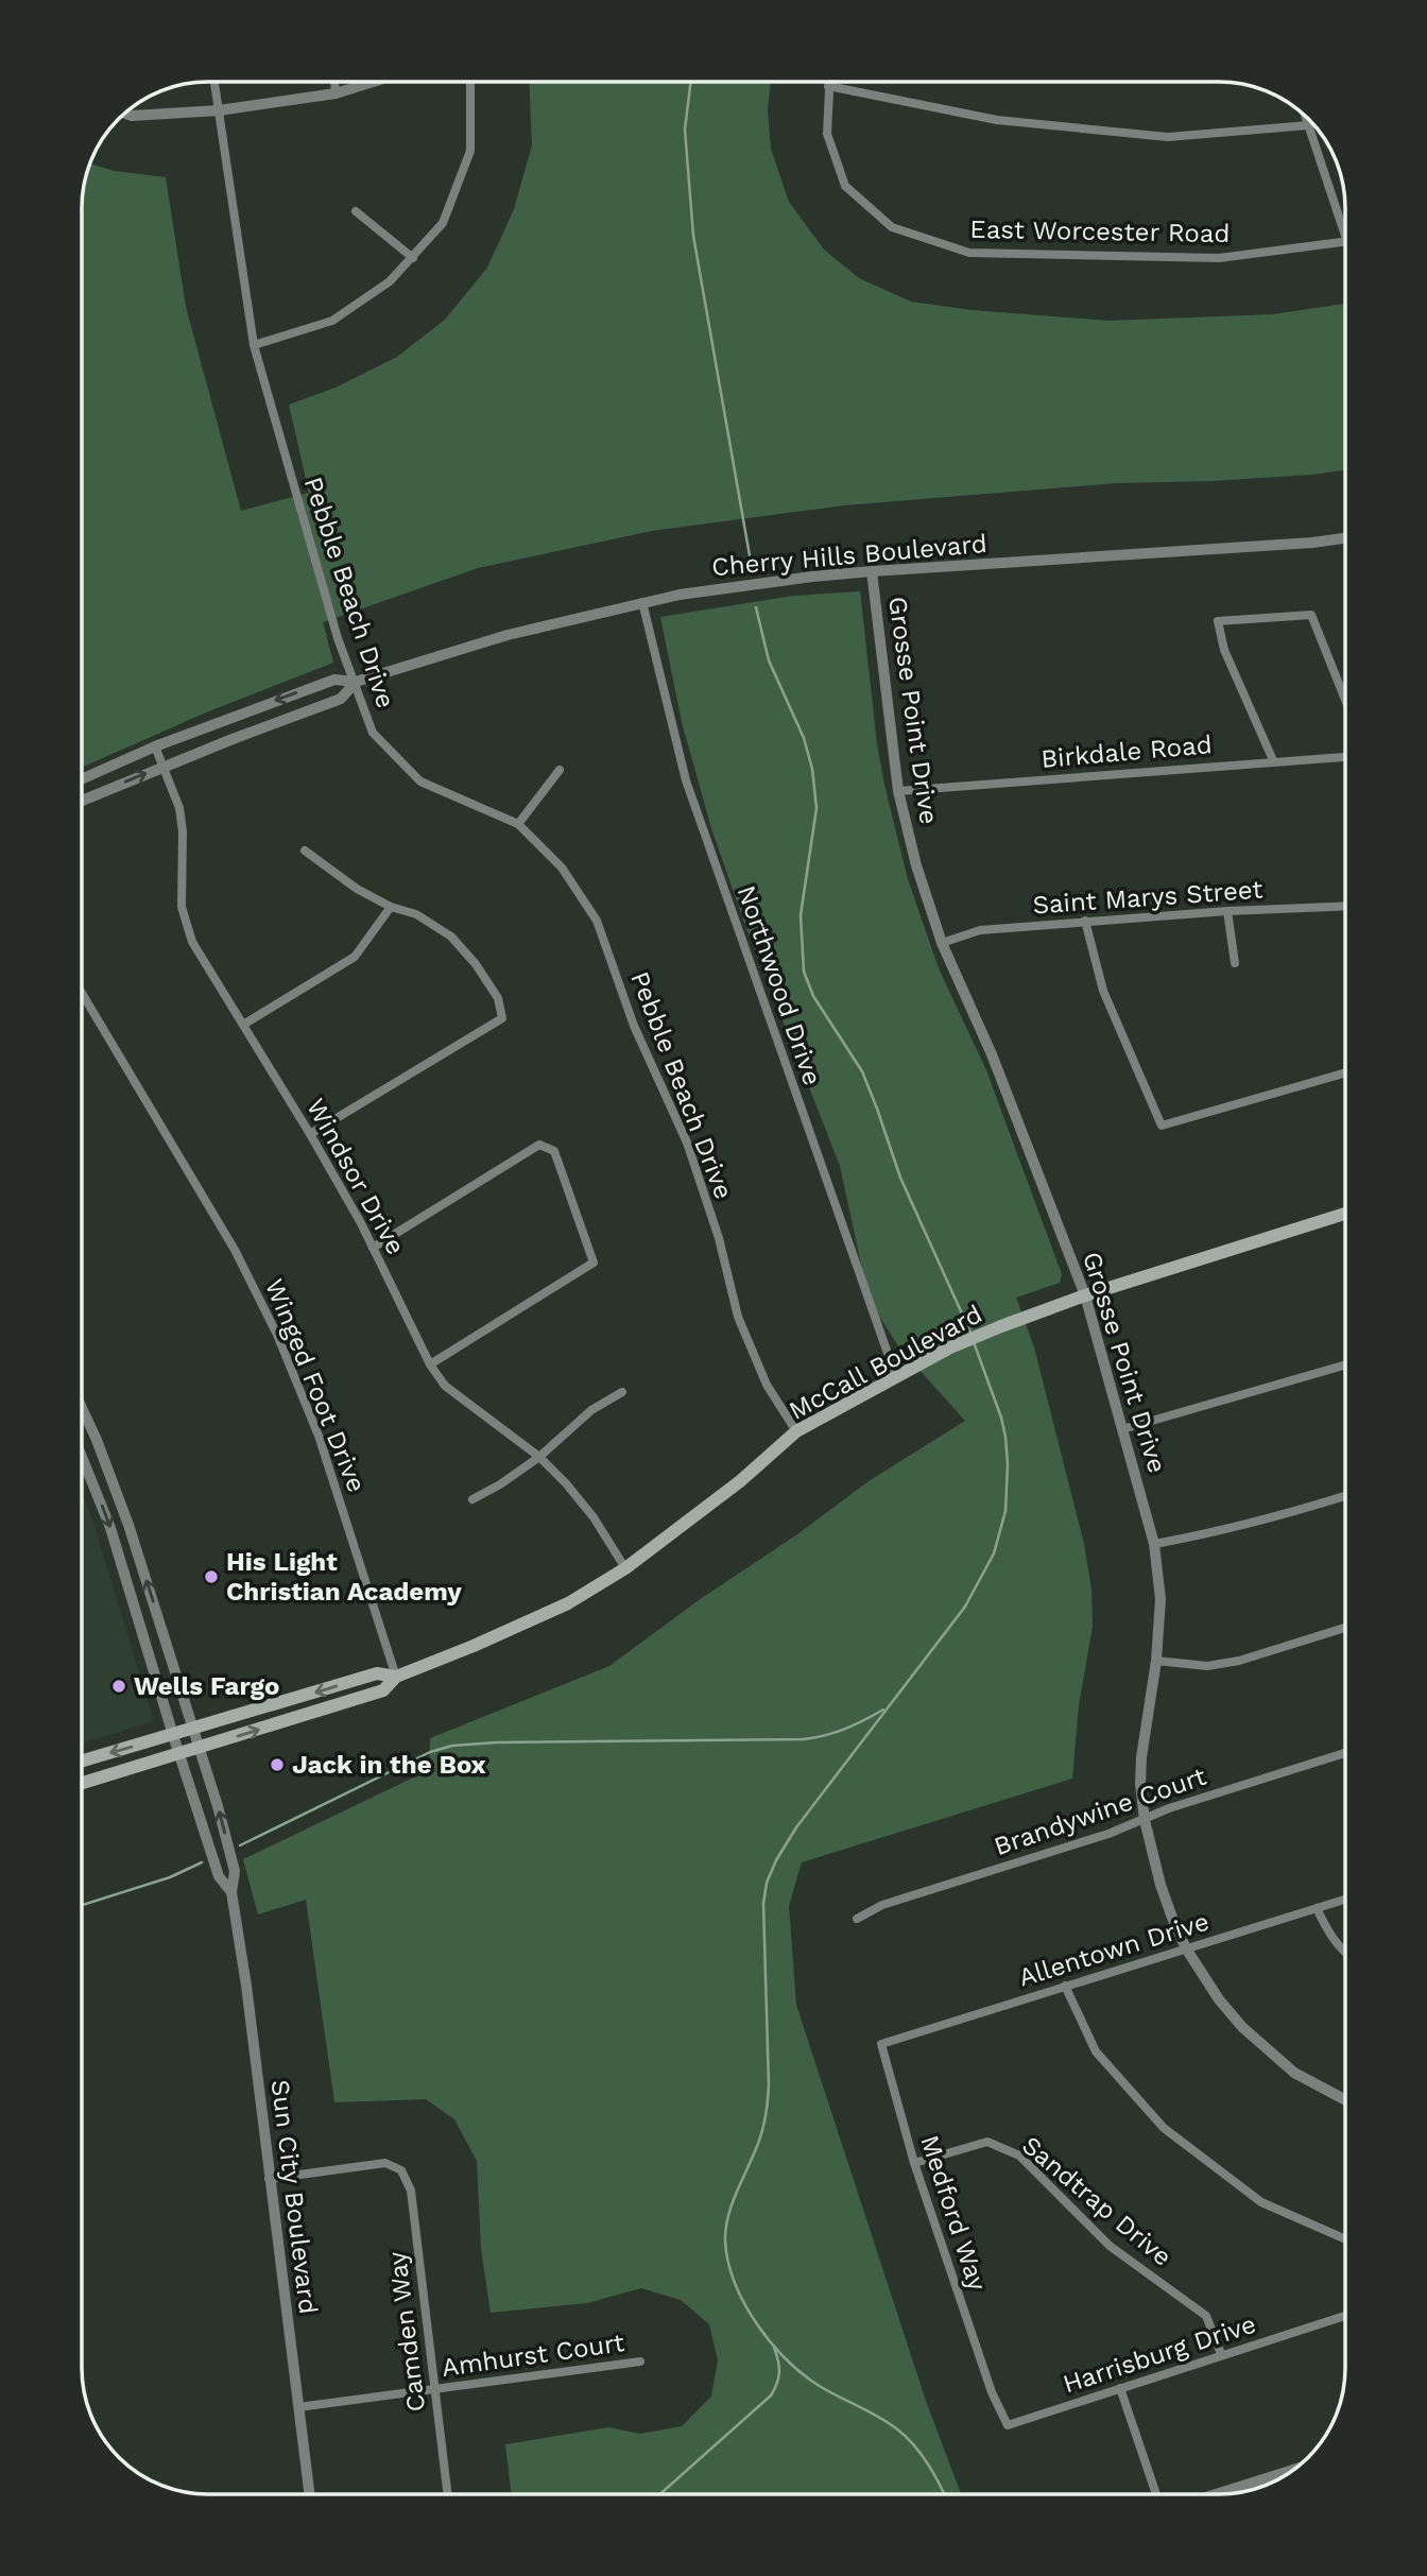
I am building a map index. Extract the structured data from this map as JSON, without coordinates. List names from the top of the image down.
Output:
{
  "streets": {
    "main road": ["McCall Boulevard"],
    "street": [
      "East Worcester Road",
      "Cherry Hills Boulevard",
      "Pebble Beach Drive",
      "Grosse Point Drive",
      "Birkdale Road",
      "Saint Marys Street",
      "Northwood Drive",
      "Windsor Drive",
      "Winged Foot Drive",
      "Brandywine Court",
      "Allentown Drive",
      "Sun City Boulevard",
      "Sandtrap Drive",
      "Medford Way",
      "Camden Way",
      "Harrisburg Drive",
      "Amhurst Court"
    ]
  },
  "crossings": [
    ["Cherry Hills Boulevard", "Pebble Beach Drive"],
    ["Cherry Hills Boulevard", "Grosse Point Drive"],
    ["Cherry Hills Boulevard", "Northwood Drive"],
    ["Cherry Hills Boulevard", "Windsor Drive"],
    ["Pebble Beach Drive", "McCall Boulevard"],
    ["Grosse Point Drive", "Birkdale Road"],
    ["Grosse Point Drive", "Saint Marys Street"],
    ["Grosse Point Drive", "McCall Boulevard"],
    ["Grosse Point Drive", "Brandywine Court"],
    ["Grosse Point Drive", "Allentown Drive"],
    ["Northwood Drive", "McCall Boulevard"],
    ["Windsor Drive", "McCall Boulevard"],
    ["McCall Boulevard", "Winged Foot Drive"],
    ["McCall Boulevard", "Sun City Boulevard"],
    ["Allentown Drive", "Medford Way"],
    ["Sun City Boulevard", "Camden Way"],
    ["Sun City Boulevard", "Amhurst Court"],
    ["Sandtrap Drive", "Medford Way"],
    ["Sandtrap Drive", "Harrisburg Drive"],
    ["Medford Way", "Harrisburg Drive"],
    ["Camden Way", "Amhurst Court"]
  ],
  "places": ["His Light Christian Academy", "Wells Fargo", "Jack in the Box"]
}
